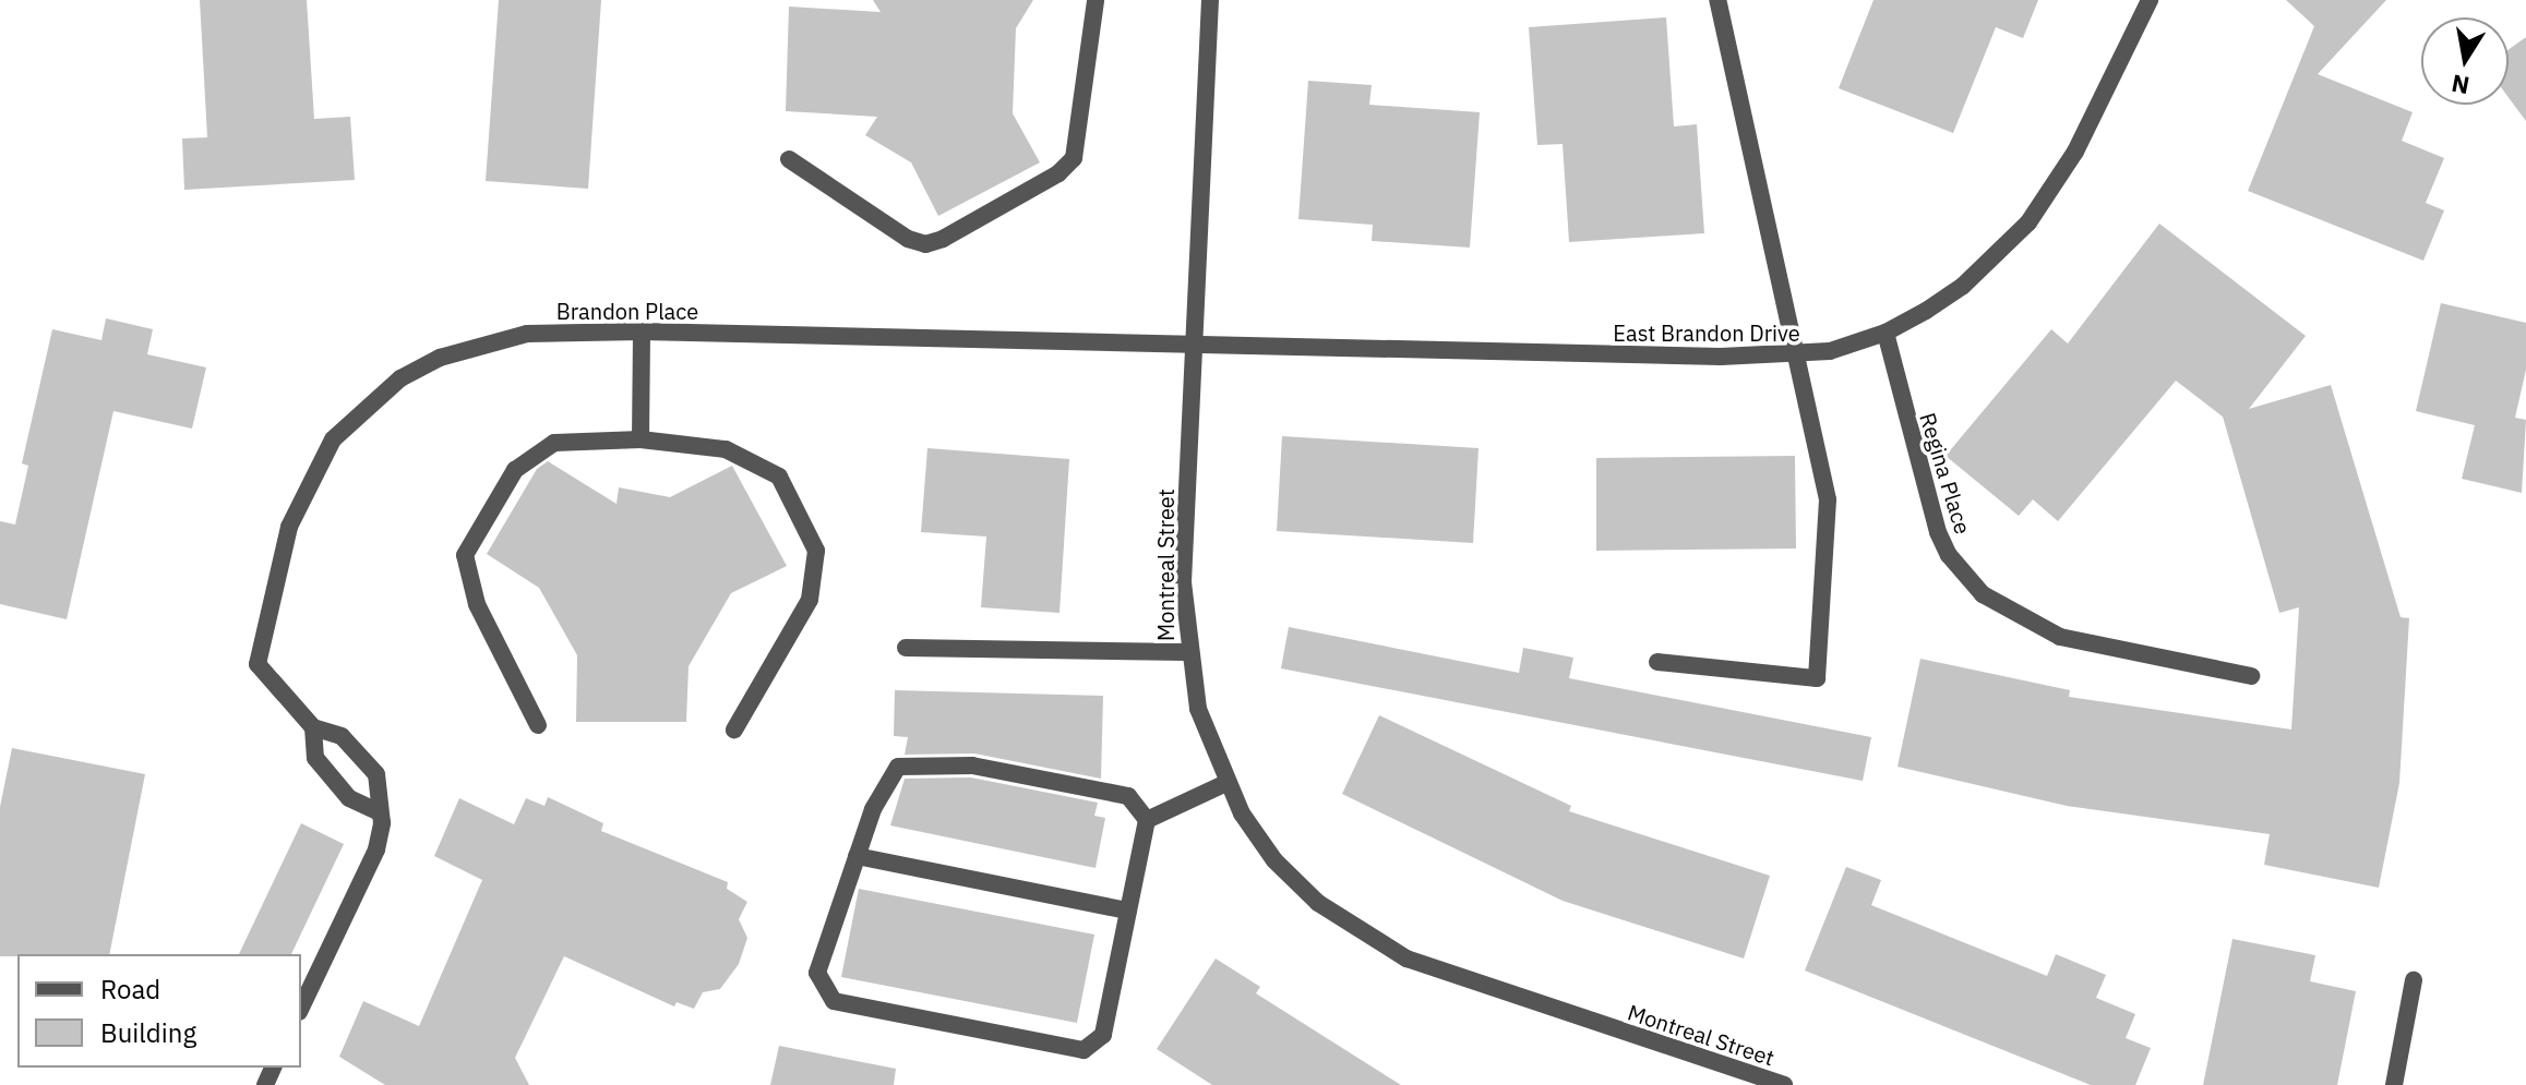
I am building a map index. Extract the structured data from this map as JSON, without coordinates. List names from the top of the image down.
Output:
{
  "streets": {
    "street": [
      "Brandon Place",
      "East Brandon Drive",
      "Regina Place",
      "Montreal Street"
    ]
  },
  "crossings": [
    ["Brandon Place", "East Brandon Drive"],
    ["Brandon Place", "Montreal Street"],
    ["East Brandon Drive", "Regina Place"],
    ["East Brandon Drive", "Montreal Street"]
  ],
  "legend": ["Road", "Building"],
  "north": "bottom"
}
